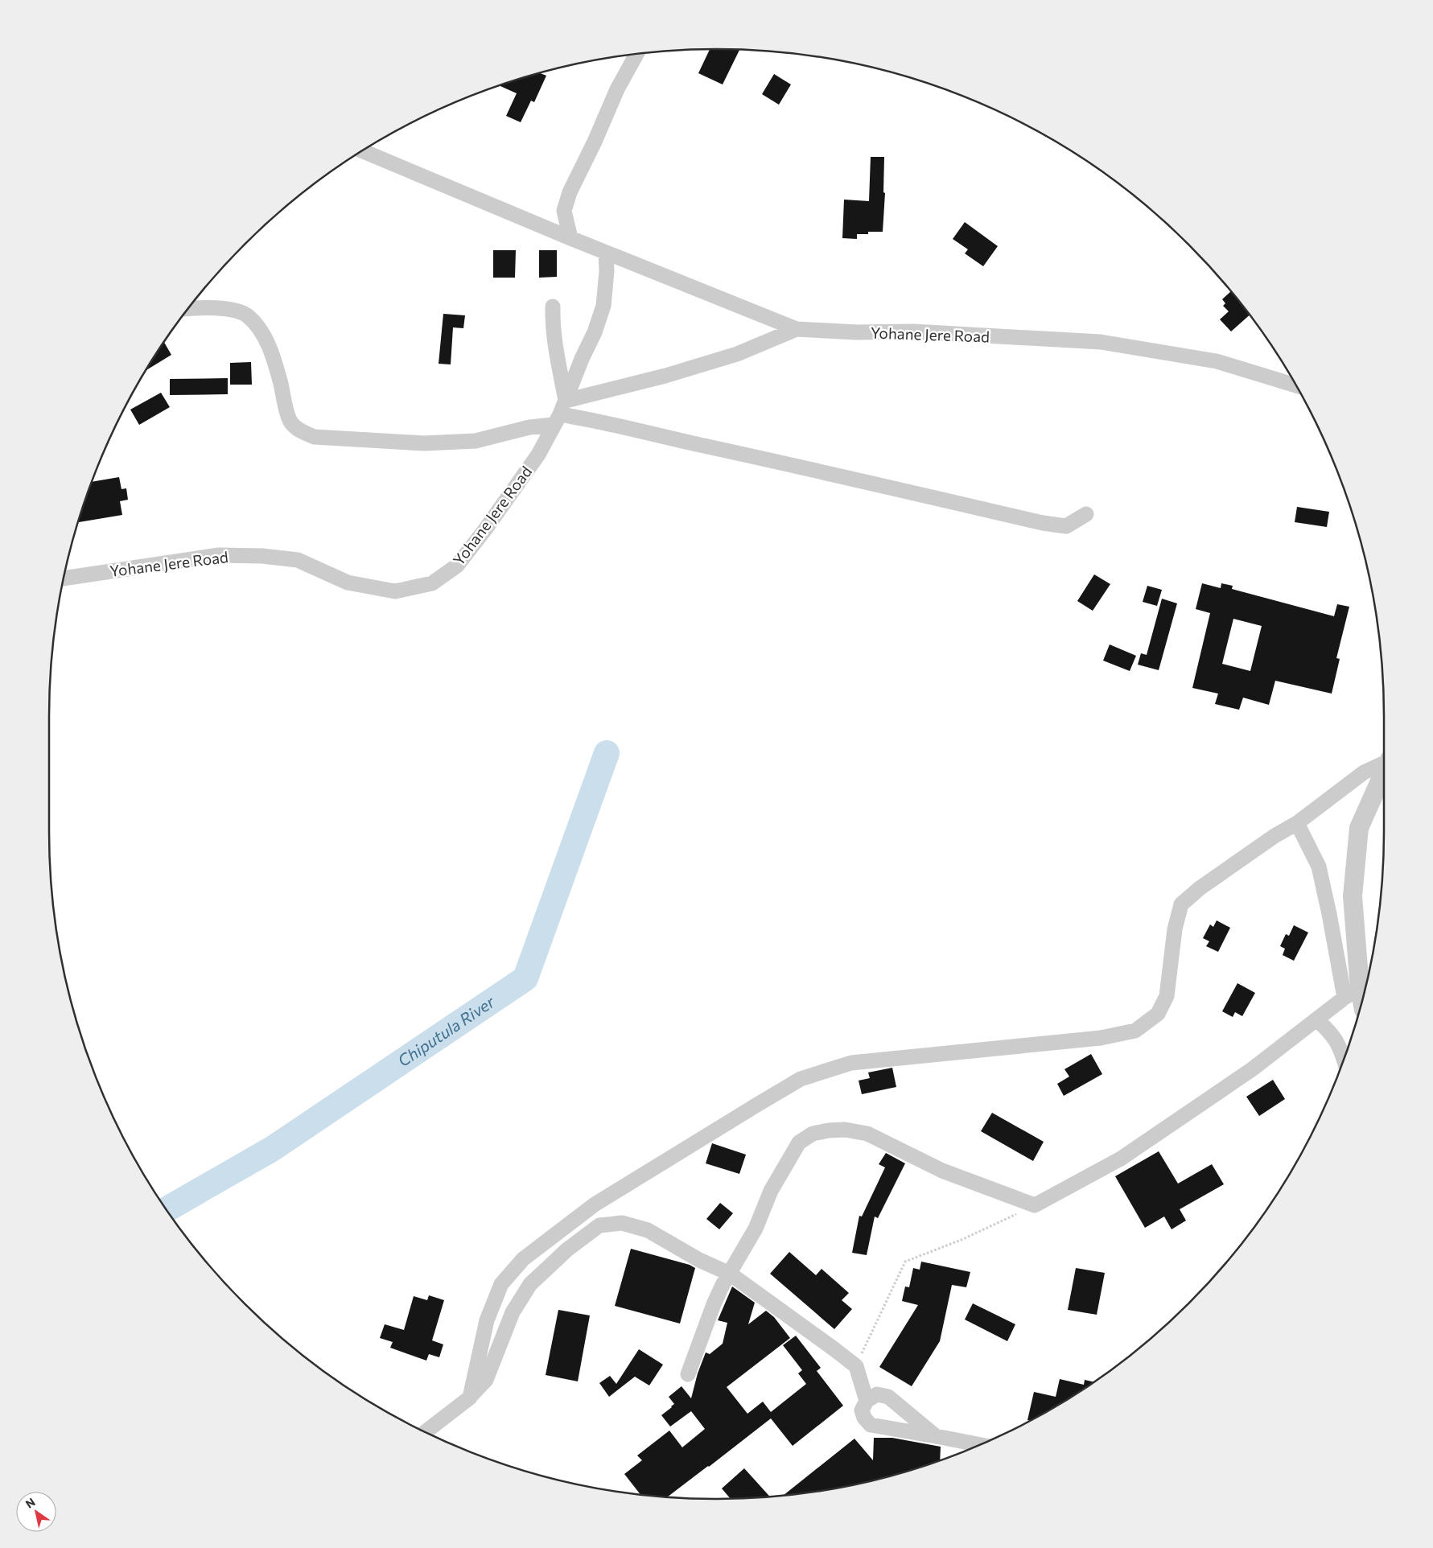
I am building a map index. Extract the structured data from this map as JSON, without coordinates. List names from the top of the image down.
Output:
{
  "streets": {
    "street": ["Yohane Jere Road"]
  },
  "water": ["Chiputula River"],
  "north": "top left"
}
